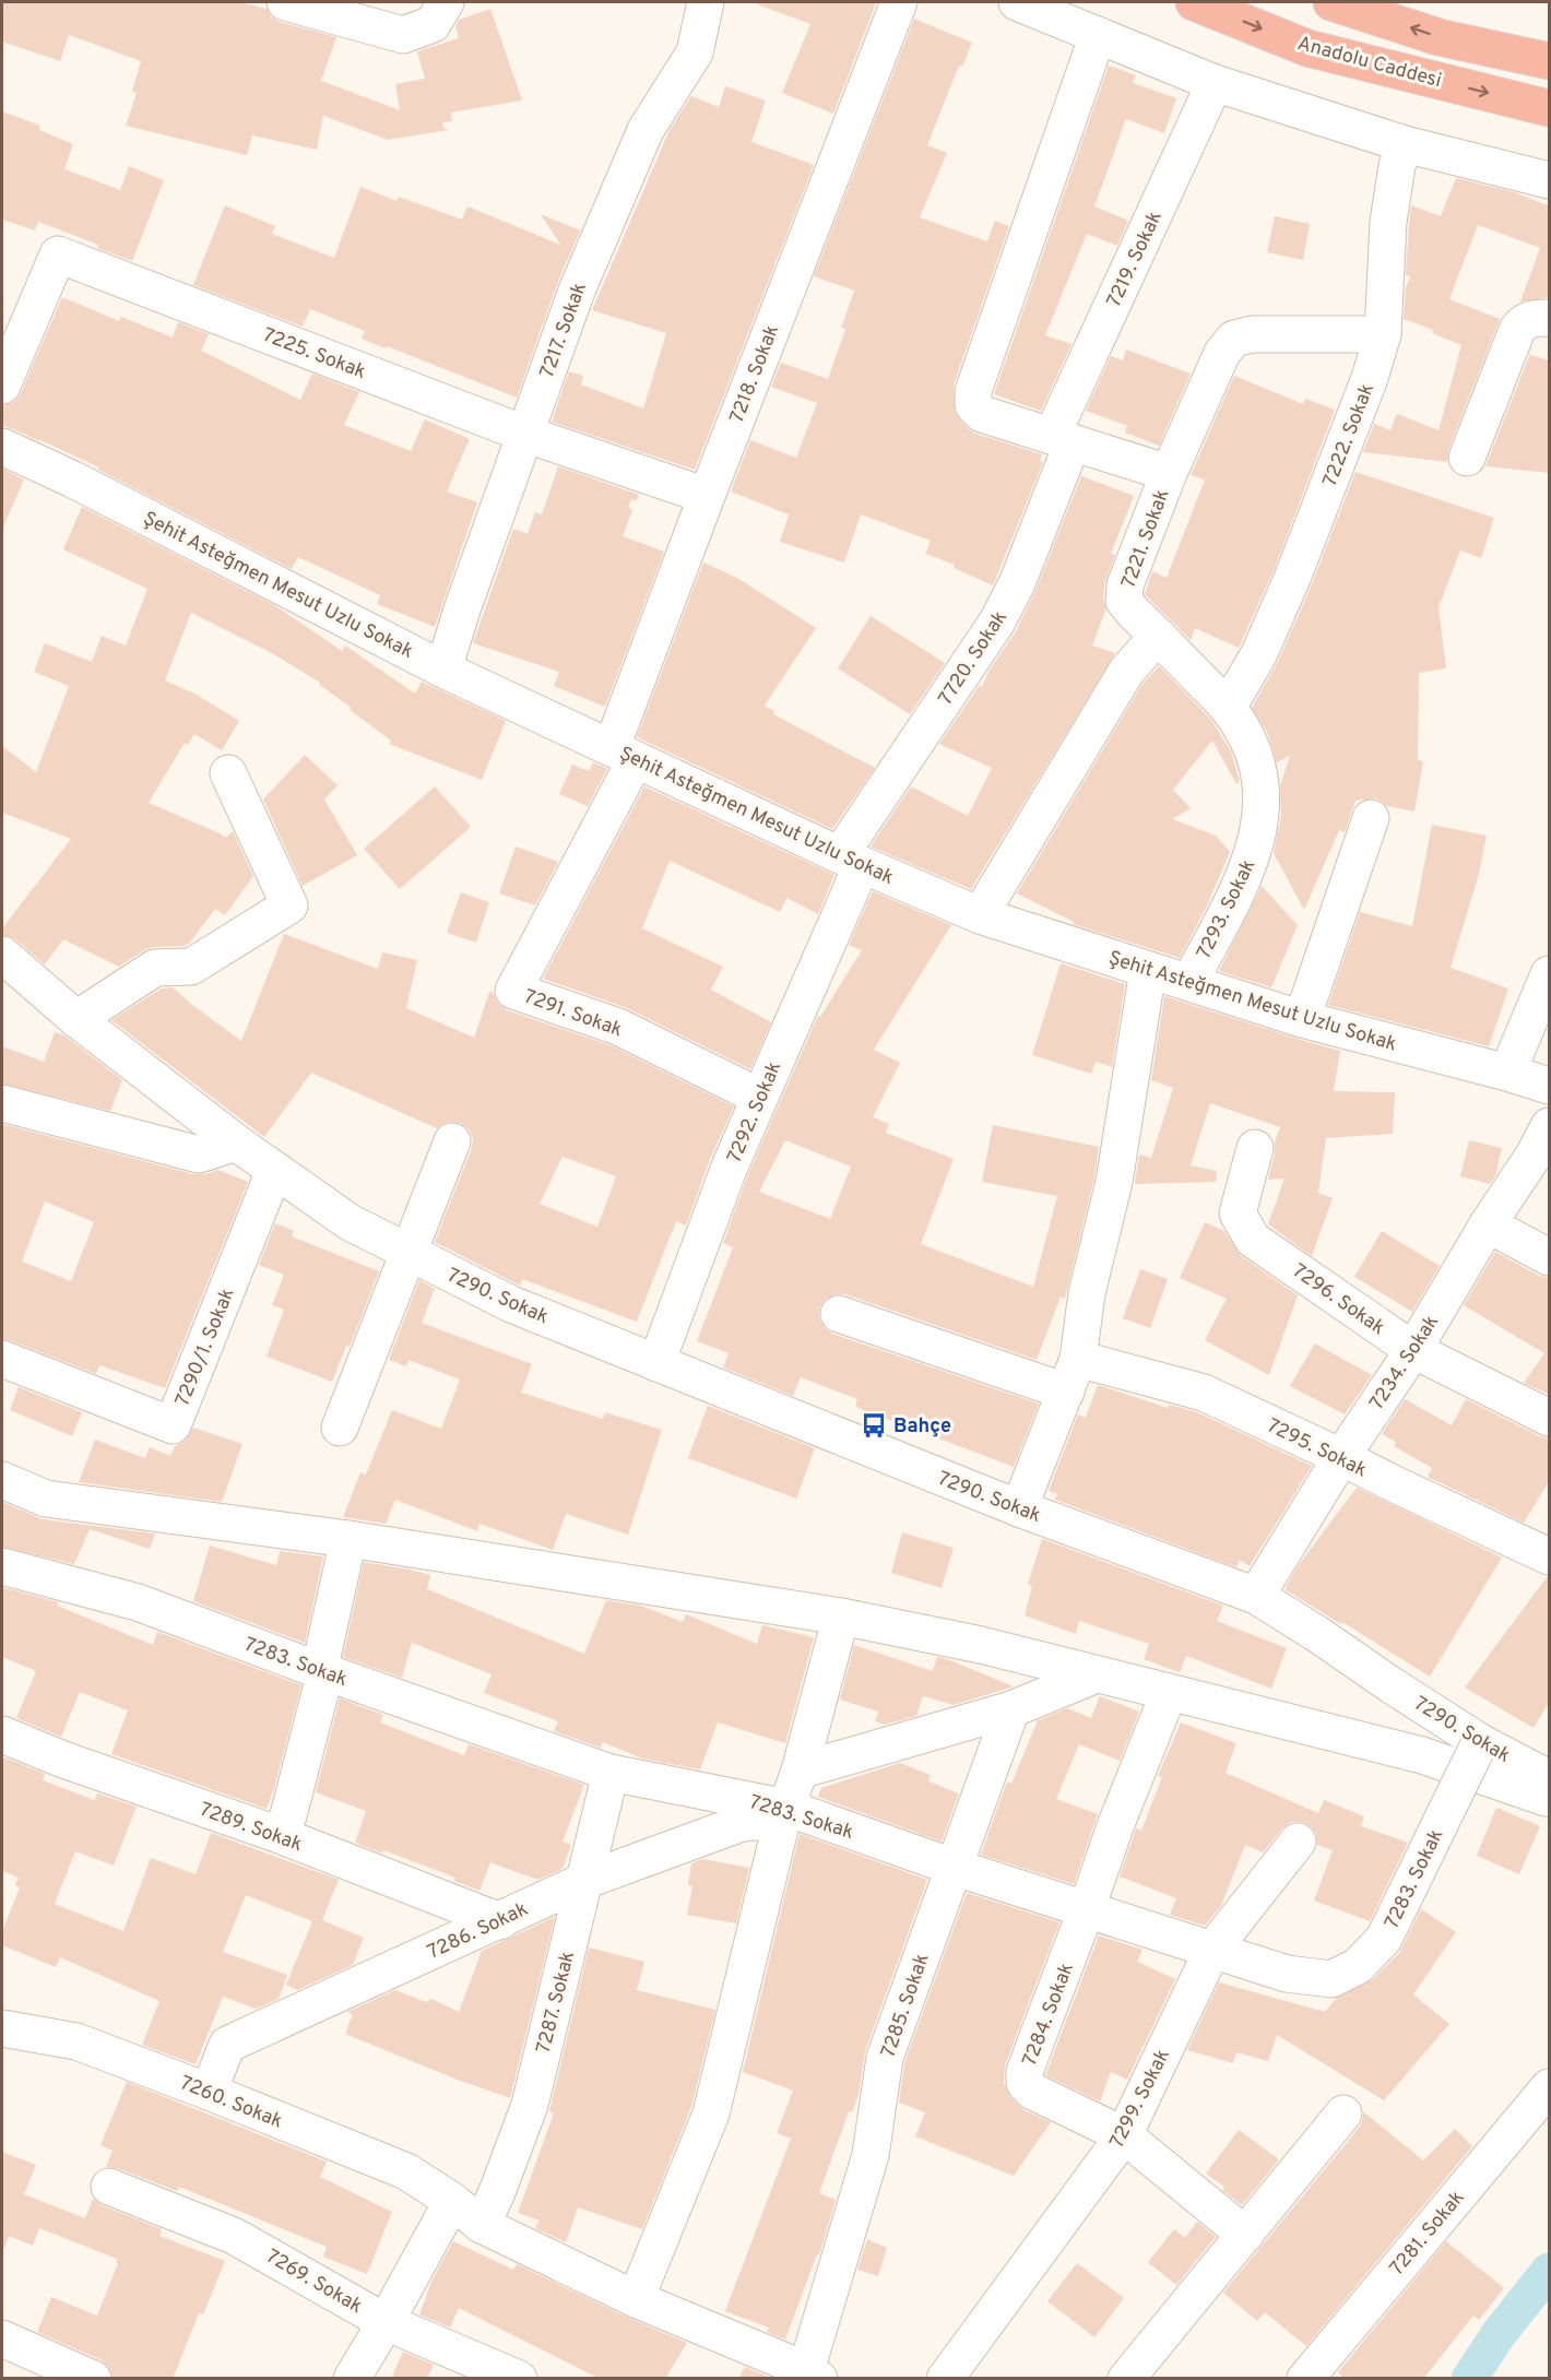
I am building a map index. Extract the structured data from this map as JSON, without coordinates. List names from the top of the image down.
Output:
{
  "streets": {
    "highway": ["Anadolu Caddesi"],
    "street": [
      "7219. Sokak",
      "7217. Sokak",
      "7225. Sokak",
      "7218. Sokak",
      "7222. Sokak",
      "7221. Sokak",
      "Şehit Asteğmen Mesut Uzlu Sokak",
      "7720. Sokak",
      "7293. Sokak",
      "7291. Sokak",
      "7292. Sokak",
      "7290. Sokak",
      "7296. Sokak",
      "7290/1. Sokak",
      "7234. Sokak",
      "7295. Sokak",
      "7283. Sokak",
      "7289. Sokak",
      "7286. Sokak",
      "7287. Sokak",
      "7285. Sokak",
      "7284. Sokak",
      "7299. Sokak",
      "7260. Sokak",
      "7281. Sokak",
      "7269. Sokak"
    ]
  },
  "crossings": [
    ["7219. Sokak", "7720. Sokak"],
    ["7217. Sokak", "7225. Sokak"],
    ["7217. Sokak", "Şehit Asteğmen Mesut Uzlu Sokak"],
    ["7225. Sokak", "7218. Sokak"],
    ["7218. Sokak", "Şehit Asteğmen Mesut Uzlu Sokak"],
    ["7218. Sokak", "7291. Sokak"],
    ["7222. Sokak", "7221. Sokak"],
    ["7222. Sokak", "7293. Sokak"],
    ["7221. Sokak", "7293. Sokak"],
    ["Şehit Asteğmen Mesut Uzlu Sokak", "7720. Sokak"],
    ["Şehit Asteğmen Mesut Uzlu Sokak", "7293. Sokak"],
    ["Şehit Asteğmen Mesut Uzlu Sokak", "7291. Sokak"],
    ["Şehit Asteğmen Mesut Uzlu Sokak", "7292. Sokak"],
    ["7720. Sokak", "7292. Sokak"],
    ["7291. Sokak", "7292. Sokak"],
    ["7292. Sokak", "7290. Sokak"],
    ["7290. Sokak", "7290/1. Sokak"],
    ["7290. Sokak", "7234. Sokak"],
    ["7290. Sokak", "7283. Sokak"],
    ["7296. Sokak", "7234. Sokak"],
    ["7234. Sokak", "7295. Sokak"],
    ["7283. Sokak", "7286. Sokak"],
    ["7283. Sokak", "7287. Sokak"],
    ["7283. Sokak", "7285. Sokak"],
    ["7283. Sokak", "7284. Sokak"],
    ["7283. Sokak", "7299. Sokak"],
    ["7289. Sokak", "7286. Sokak"],
    ["7286. Sokak", "7287. Sokak"],
    ["7286. Sokak", "7260. Sokak"],
    ["7287. Sokak", "7260. Sokak"],
    ["7285. Sokak", "7260. Sokak"],
    ["7284. Sokak", "7299. Sokak"]
  ],
  "places": {
    "bus stop": ["Bahçe"]
  }
}
